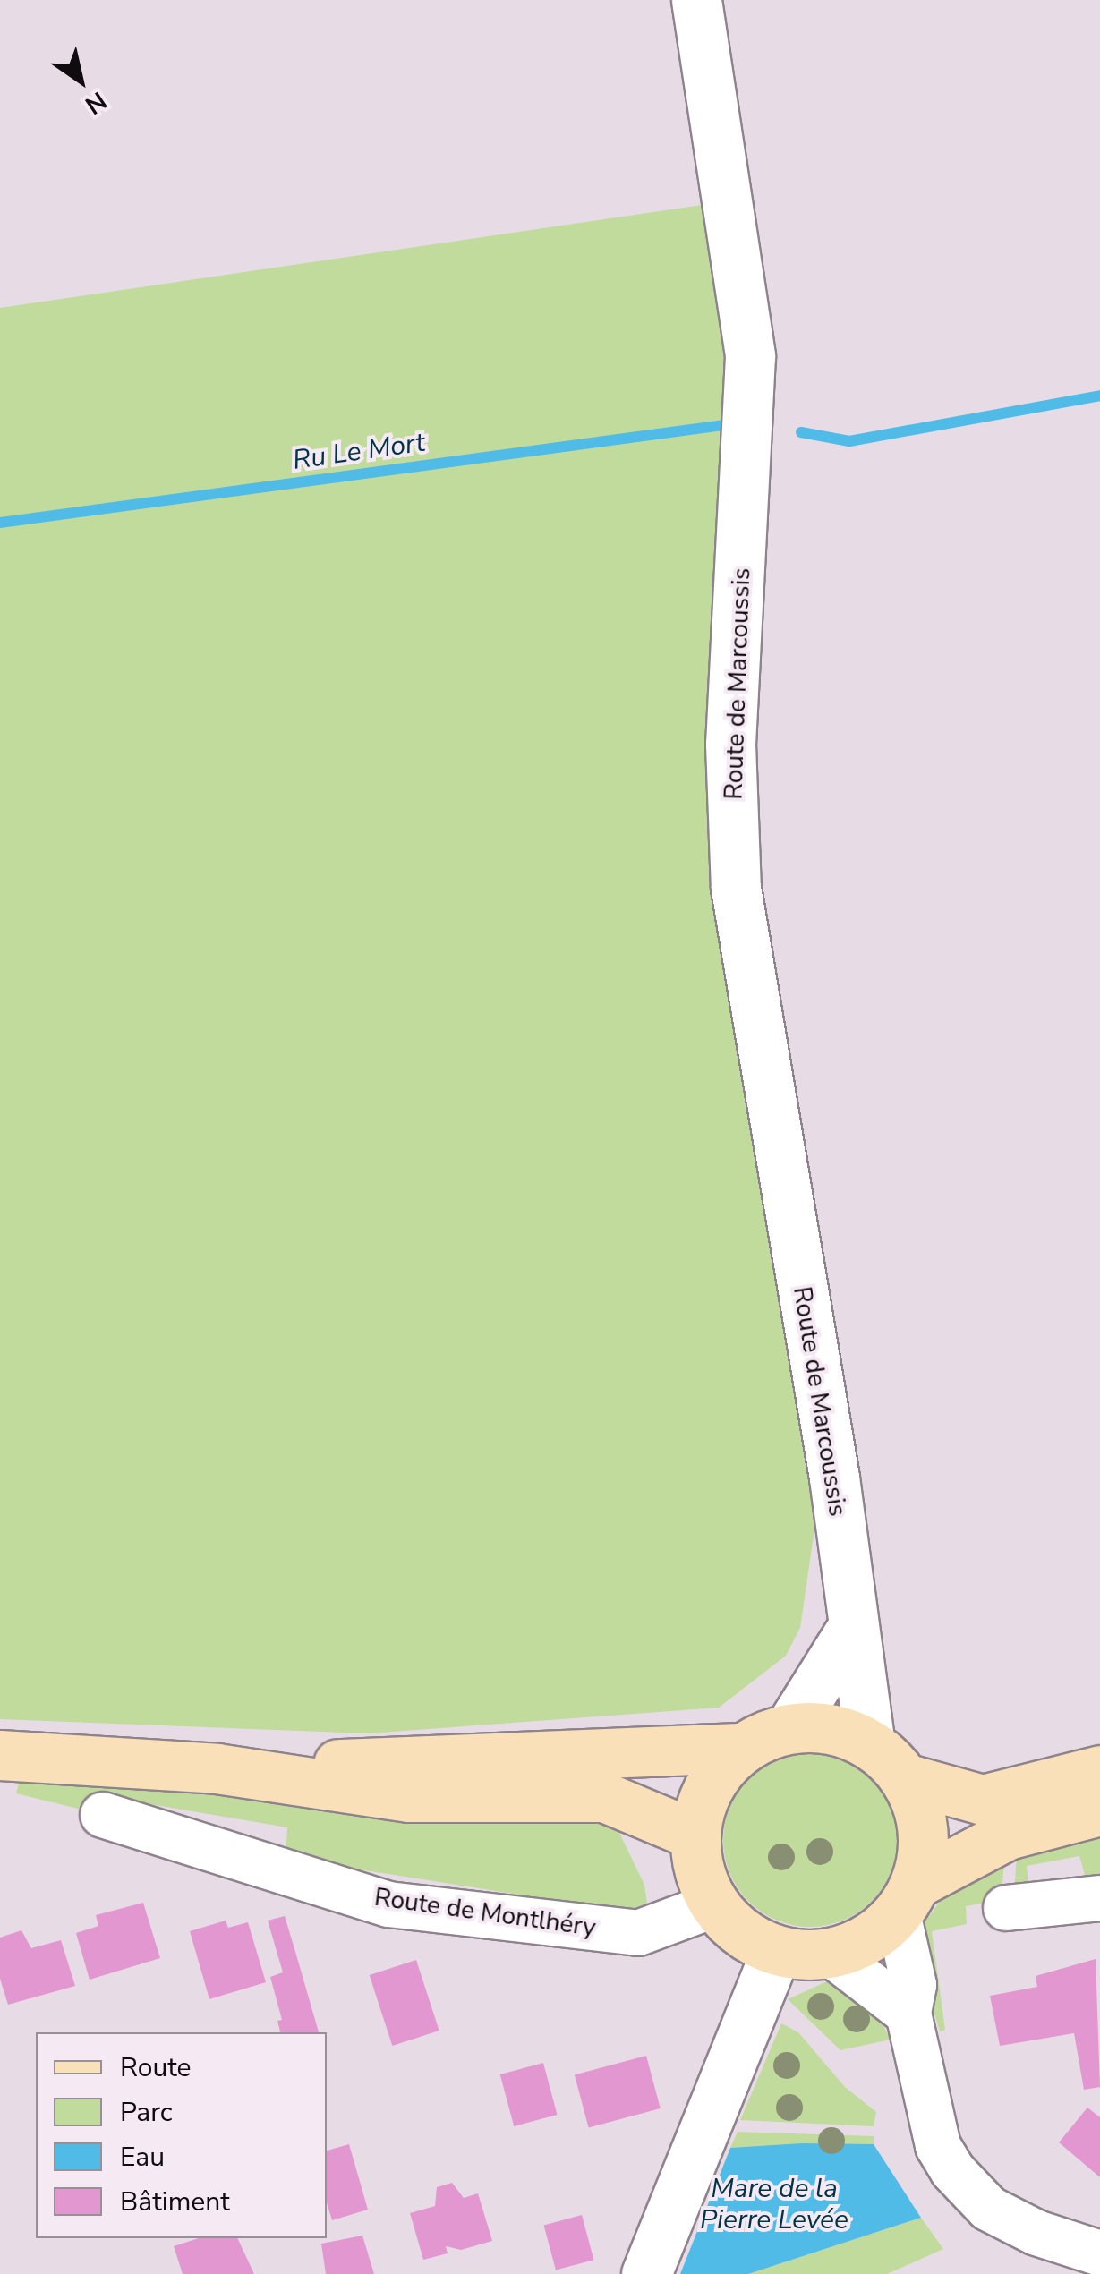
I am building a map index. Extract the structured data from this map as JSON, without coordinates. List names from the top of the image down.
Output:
{
  "streets": {
    "street": ["Route de Marcoussis", "Route de Montlhéry"]
  },
  "crossings": [
    ["Route de Marcoussis", "Route de Montlhéry"]
  ],
  "water": ["Ru Le Mort", "Mare de la Pierre Levée"],
  "legend": [
    "Route",
    "Parc",
    "Eau",
    "Bâtiment"
  ],
  "north": "bottom right"
}
